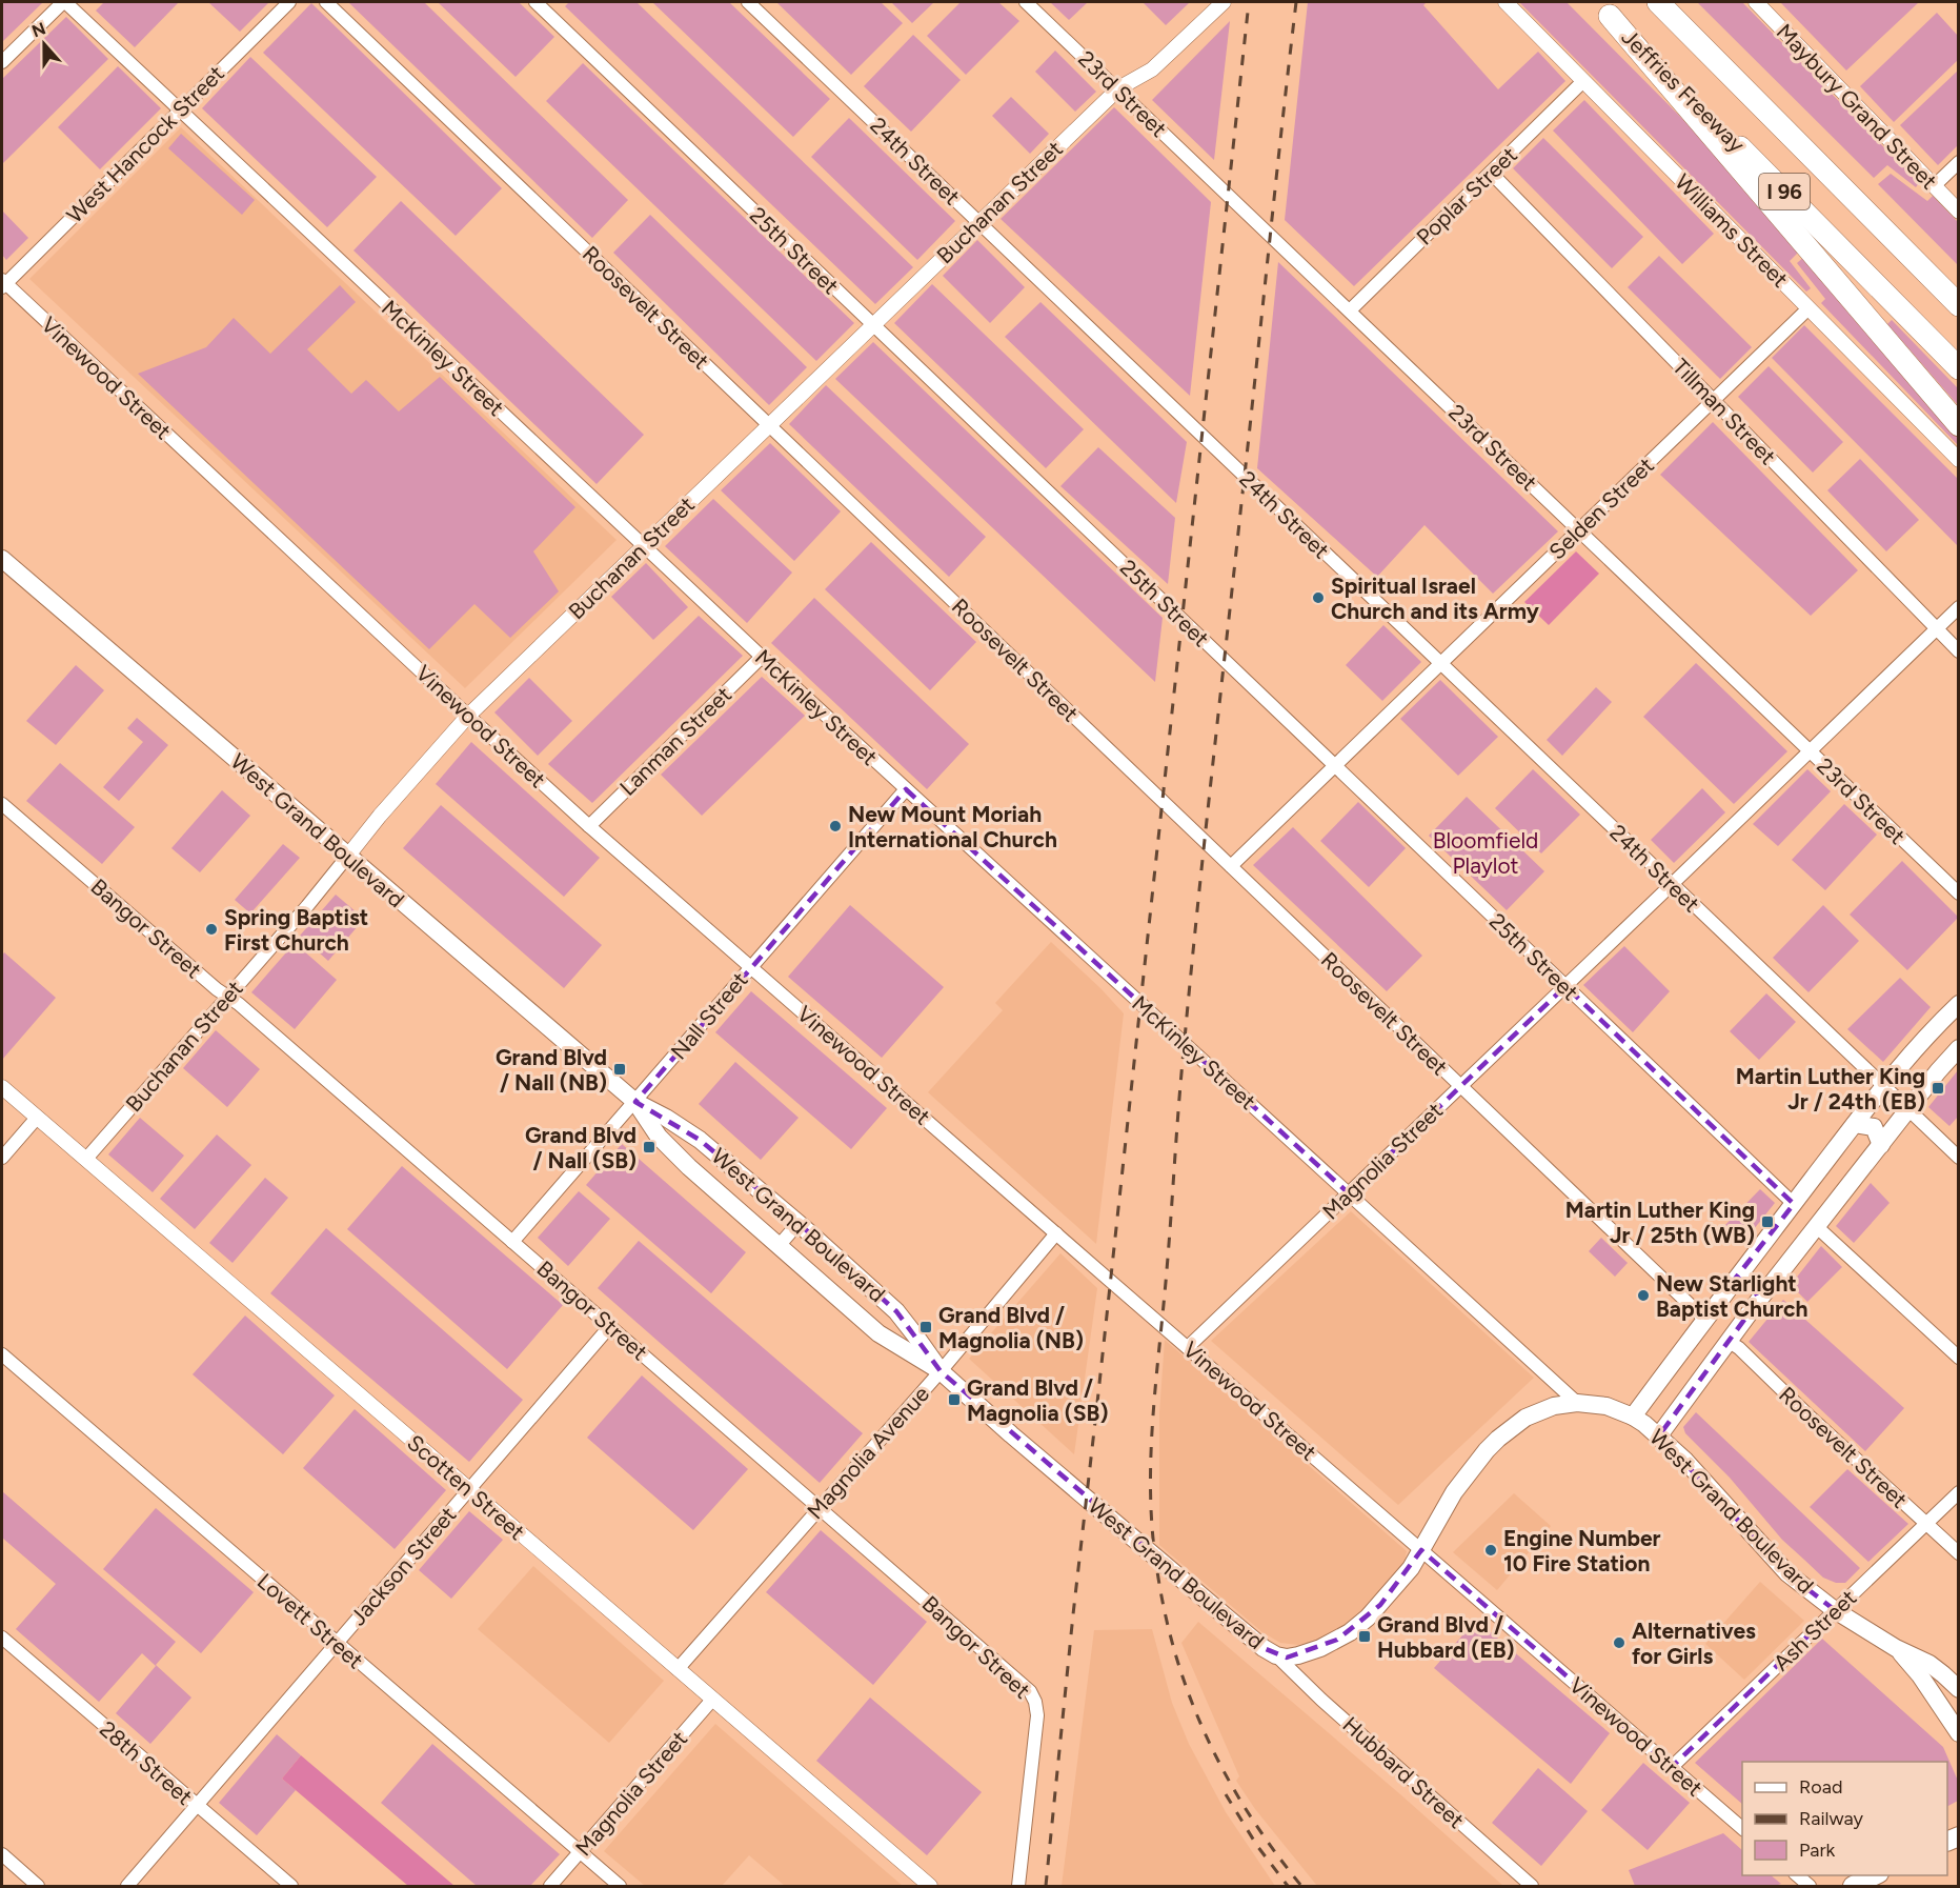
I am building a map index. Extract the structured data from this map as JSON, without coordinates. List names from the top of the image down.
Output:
{
  "streets": {
    "highway": ["Jeffries Freeway", "I 96"],
    "main road": ["West Grand Boulevard"],
    "street": [
      "23rd Street",
      "Maybury Grand Street",
      "West Hancock Street",
      "24th Street",
      "Poplar Street",
      "Buchanan Street",
      "Williams Street",
      "25th Street",
      "Roosevelt Street",
      "McKinley Street",
      "Vinewood Street",
      "Tillman Street",
      "Selden Street",
      "Lanman Street",
      "Bangor Street",
      "Nall Street",
      "Magnolia Street",
      "Magnolia Avenue",
      "Scotten Street",
      "Jackson Street",
      "Lovett Street",
      "Ash Street",
      "28th Street",
      "Hubbard Street"
    ]
  },
  "crossings": [
    ["23rd Street", "Poplar Street"],
    ["23rd Street", "Buchanan Street"],
    ["23rd Street", "Selden Street"],
    ["23rd Street", "Magnolia Street"],
    ["West Hancock Street", "McKinley Street"],
    ["West Hancock Street", "Vinewood Street"],
    ["24th Street", "Buchanan Street"],
    ["24th Street", "Selden Street"],
    ["24th Street", "Magnolia Street"],
    ["Poplar Street", "Williams Street"],
    ["Poplar Street", "Tillman Street"],
    ["Buchanan Street", "25th Street"],
    ["Buchanan Street", "Roosevelt Street"],
    ["Buchanan Street", "McKinley Street"],
    ["Buchanan Street", "Vinewood Street"],
    ["Buchanan Street", "West Grand Boulevard"],
    ["Buchanan Street", "Bangor Street"],
    ["Buchanan Street", "Scotten Street"],
    ["Williams Street", "Selden Street"],
    ["25th Street", "Selden Street"],
    ["25th Street", "Magnolia Street"],
    ["Roosevelt Street", "Selden Street"],
    ["Roosevelt Street", "Magnolia Street"],
    ["Roosevelt Street", "Ash Street"],
    ["McKinley Street", "Lanman Street"],
    ["McKinley Street", "West Grand Boulevard"],
    ["McKinley Street", "Nall Street"],
    ["McKinley Street", "Magnolia Street"],
    ["Vinewood Street", "Lanman Street"],
    ["Vinewood Street", "West Grand Boulevard"],
    ["Vinewood Street", "Nall Street"],
    ["Vinewood Street", "Magnolia Street"],
    ["Vinewood Street", "Magnolia Avenue"],
    ["Vinewood Street", "Ash Street"],
    ["Tillman Street", "Selden Street"],
    ["Tillman Street", "Magnolia Street"],
    ["West Grand Boulevard", "Nall Street"],
    ["West Grand Boulevard", "Magnolia Avenue"],
    ["West Grand Boulevard", "Ash Street"],
    ["West Grand Boulevard", "Hubbard Street"],
    ["Bangor Street", "Nall Street"],
    ["Bangor Street", "Magnolia Avenue"],
    ["Bangor Street", "Jackson Street"],
    ["Magnolia Street", "Scotten Street"],
    ["Magnolia Street", "Lovett Street"],
    ["Magnolia Avenue", "Scotten Street"],
    ["Scotten Street", "Jackson Street"],
    ["Jackson Street", "Lovett Street"],
    ["Jackson Street", "28th Street"]
  ],
  "parks": ["Bloomfield Playlot"],
  "places": {
    "other": [
      "Spiritual Israel Church and its Army",
      "New Mount Moriah International Church",
      "Spring Baptist First Church",
      "New Starlight Baptist Church",
      "Engine Number 10 Fire Station",
      "Alternatives for Girls"
    ],
    "transit": [
      "Grand Blvd / Nall (NB)",
      "Martin Luther King Jr / 24th (EB)",
      "Grand Blvd / Nall (SB)",
      "Martin Luther King Jr / 25th (WB)",
      "Grand Blvd / Magnolia (NB)",
      "Grand Blvd / Magnolia (SB)",
      "Grand Blvd / Hubbard (EB)"
    ]
  },
  "legend": ["Road", "Railway", "Park"],
  "north": "top"
}
